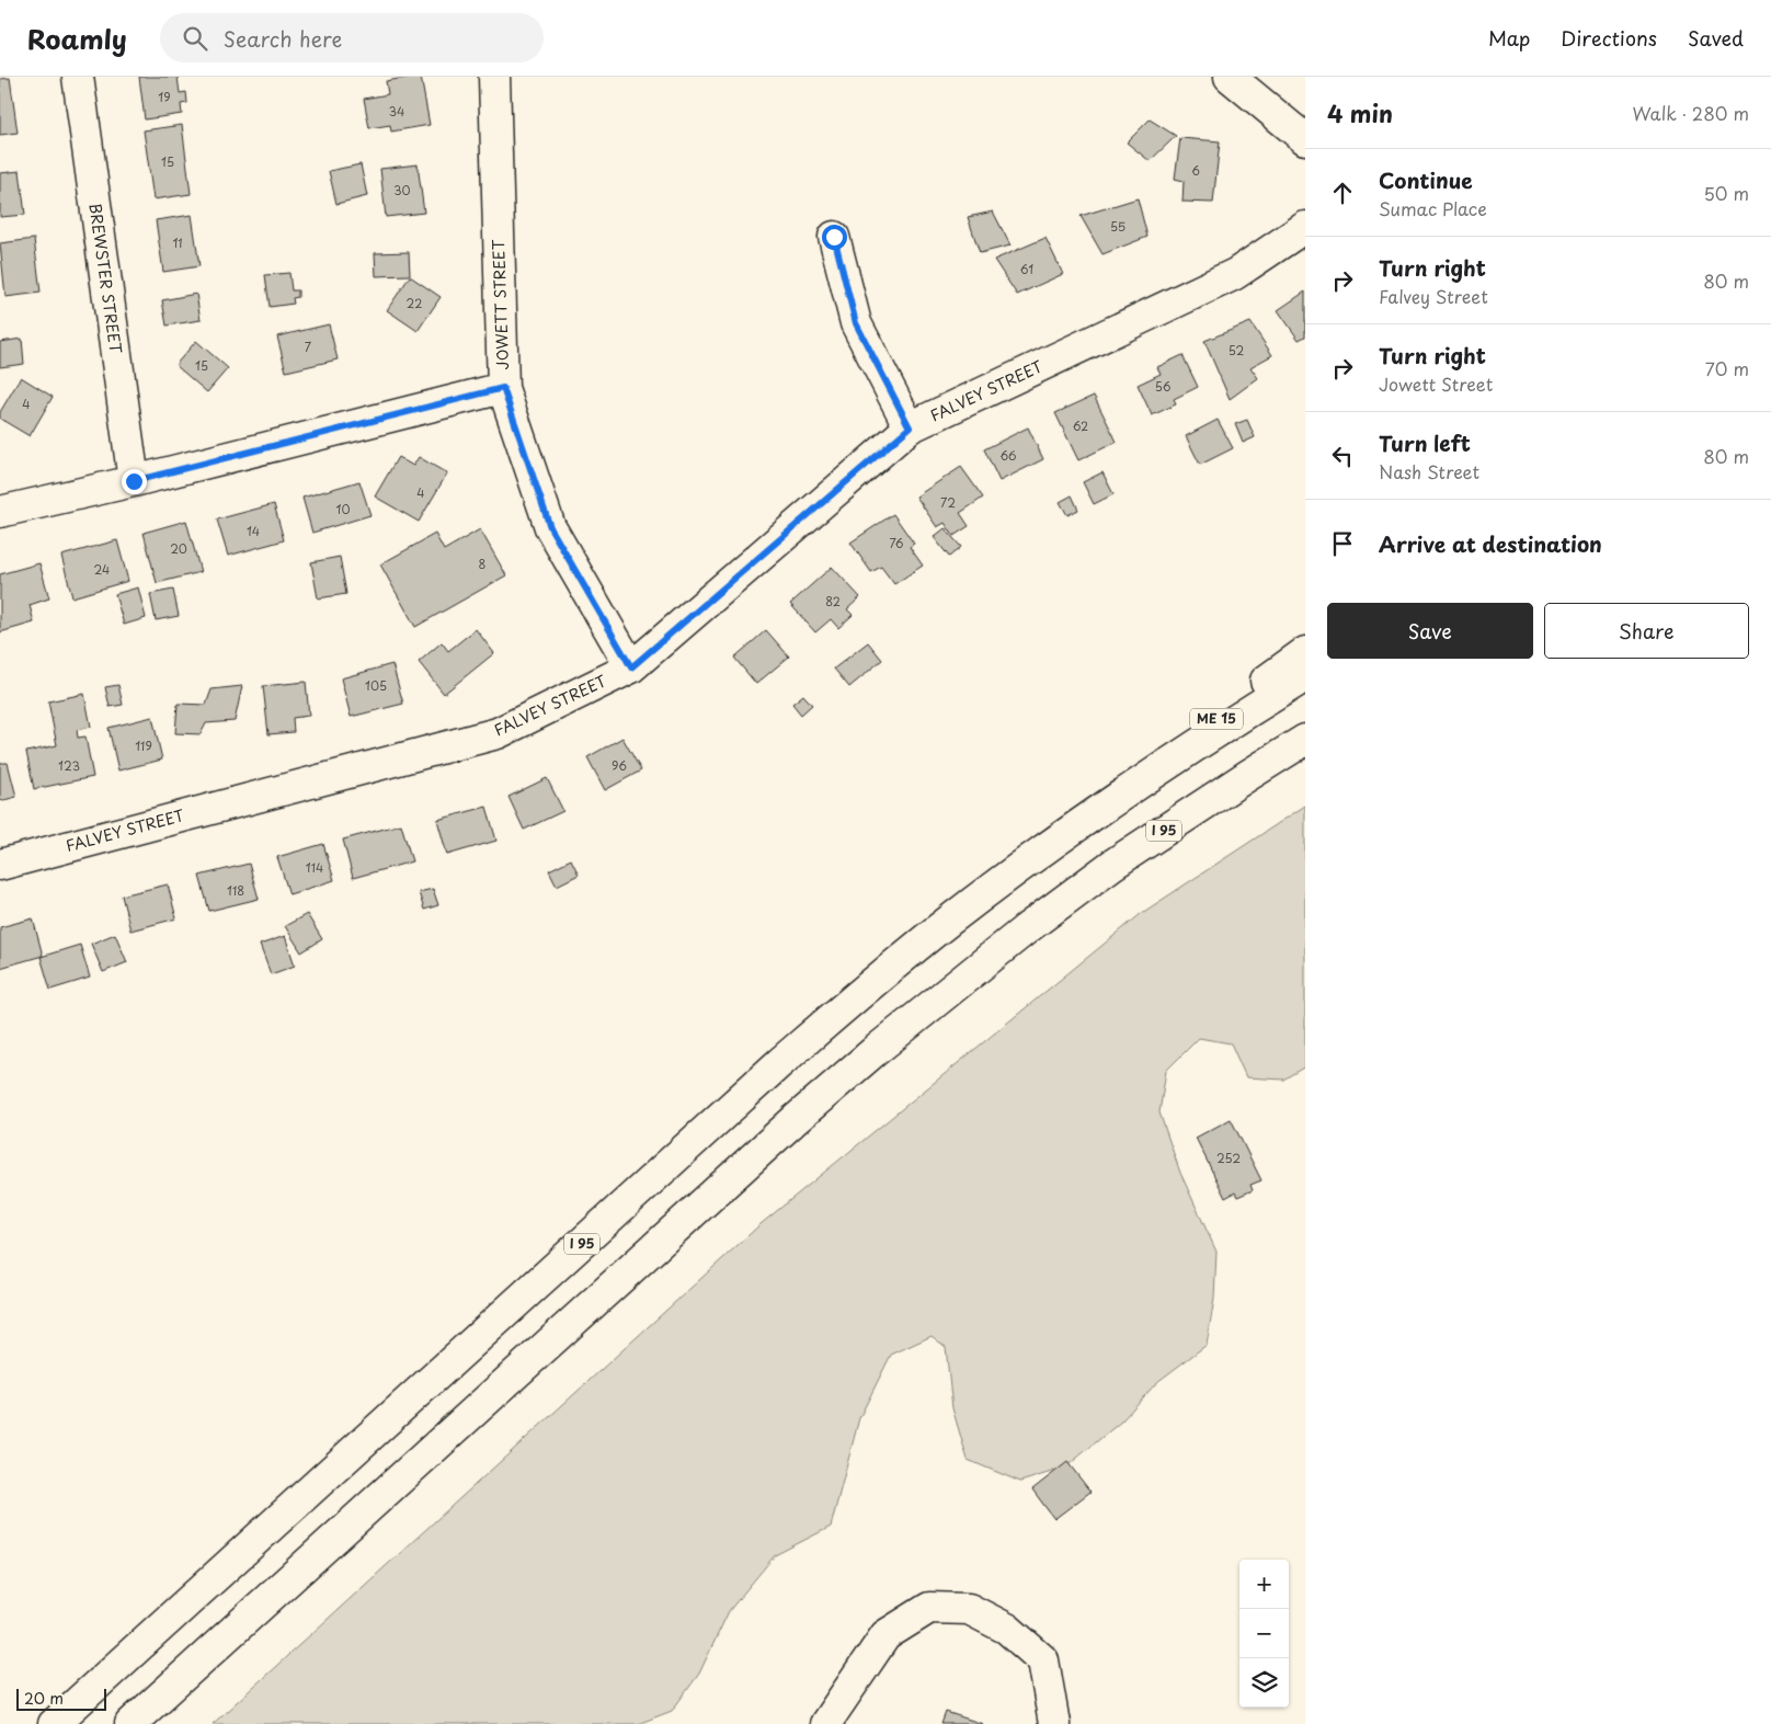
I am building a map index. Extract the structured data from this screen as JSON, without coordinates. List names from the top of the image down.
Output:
{
  "streets": {
    "main road": [
      "BREWSTER STREET",
      "JOWETT STREET",
      "FALVEY STREET",
      "ME 15",
      "I 95"
    ]
  },
  "crossings": [
    ["JOWETT STREET", "FALVEY STREET"],
    ["ME 15", "I 95"]
  ],
  "house_numbers": [
    "19",
    "34",
    "15",
    "6",
    "30",
    "55",
    "11",
    "61",
    "22",
    "7",
    "52",
    "15",
    "56",
    "4",
    "62",
    "66",
    "4",
    "72",
    "10",
    "14",
    "76",
    "20",
    "8",
    "24",
    "82",
    "105",
    "119",
    "123",
    "96",
    "114",
    "118",
    "252"
  ],
  "scale_bar": "20 m",
  "page": {
    "header": "Roamly",
    "search": "Search here",
    "nav": ["Map", "Directions", "Saved"],
    "heading": ["4 min", "Walk · 280 m"],
    "list": [
      ["Continue", "Sumac Place", "50 m"],
      ["Turn right", "Falvey Street", "80 m"],
      ["Turn right", "Jowett Street", "70 m"],
      ["Turn left", "Nash Street", "80 m"],
      "Arrive at destination"
    ],
    "buttons": ["Save", "Share"],
    "map_buttons": ["+", "−"],
    "scale": "20 m"
  }
}
